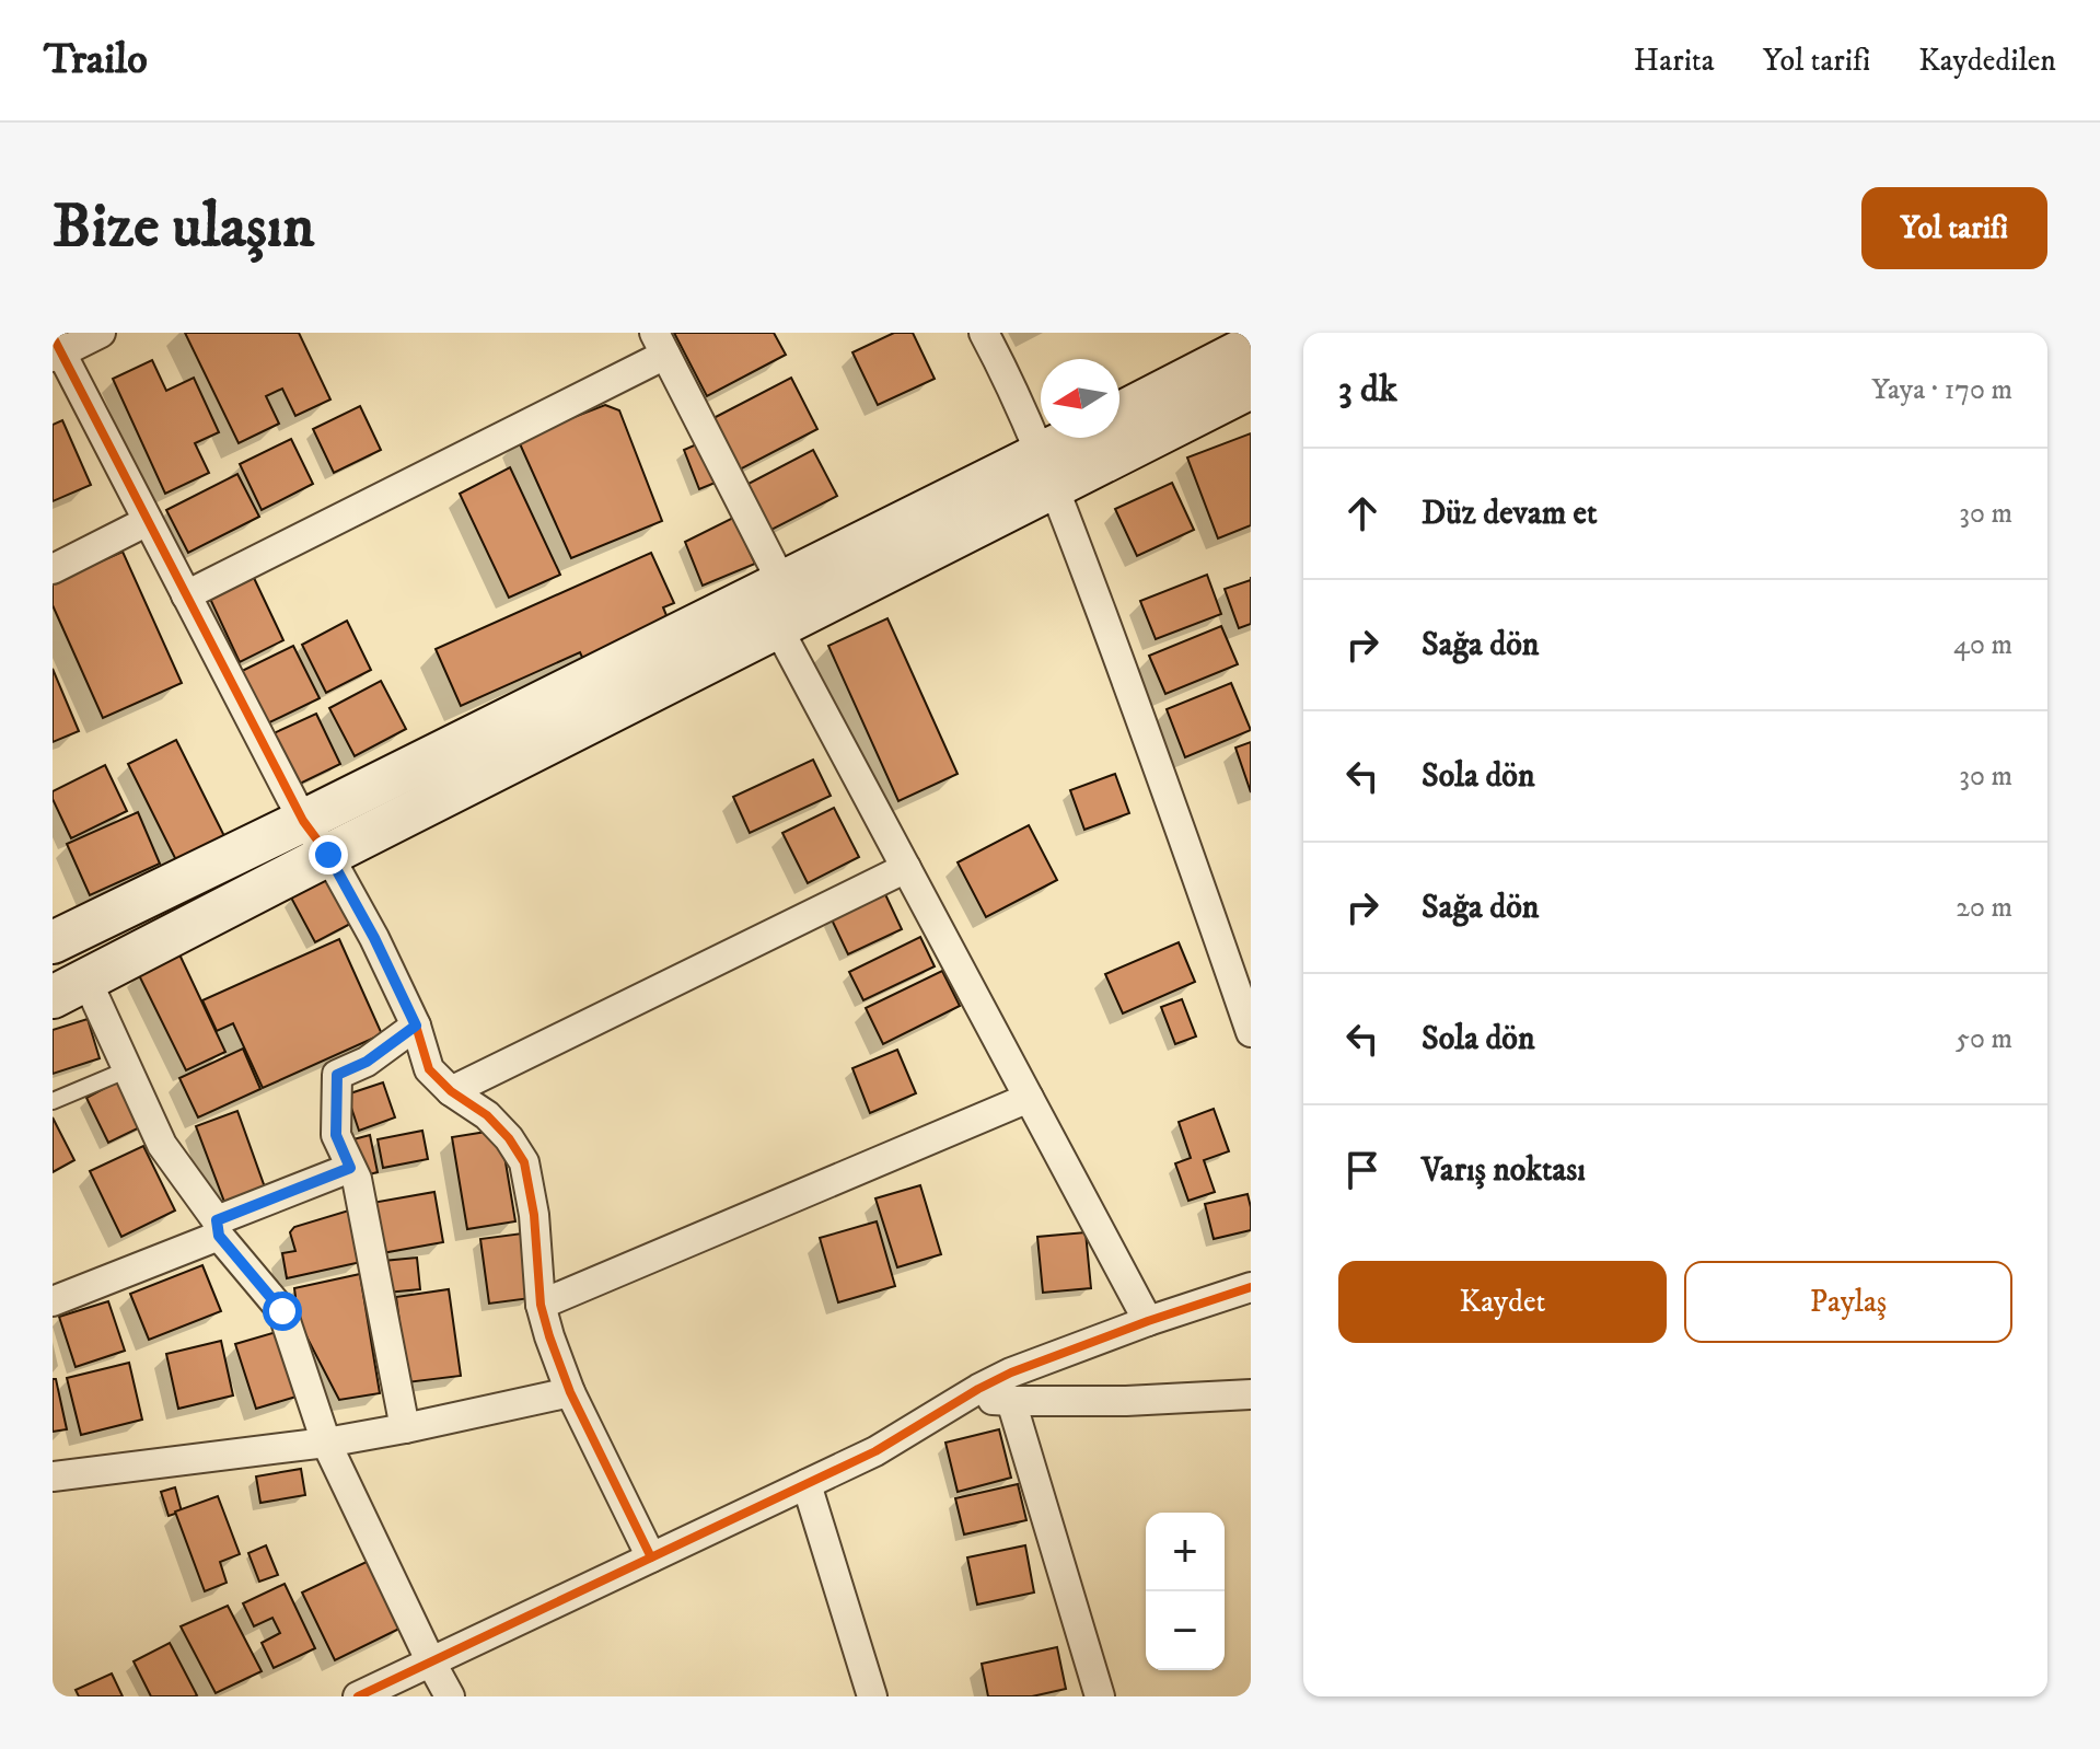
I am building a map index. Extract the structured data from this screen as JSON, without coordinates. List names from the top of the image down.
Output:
{
  "north": "left",
  "page": {
    "header": "Trailo",
    "nav": ["Harita", "Yol tarifi", "Kaydedilen"],
    "buttons": [
      "Yol tarifi",
      ["Kaydet", "Paylaş"]
    ],
    "title": "Bize ulaşın",
    "heading": ["3 dk", "Yaya · 170 m"],
    "list": [
      ["Düz devam et", "30 m"],
      ["Sağa dön", "40 m"],
      ["Sola dön", "30 m"],
      ["Sağa dön", "20 m"],
      ["Sola dön", "50 m"],
      "Varış noktası"
    ],
    "map_buttons": ["+", "−"]
  }
}
